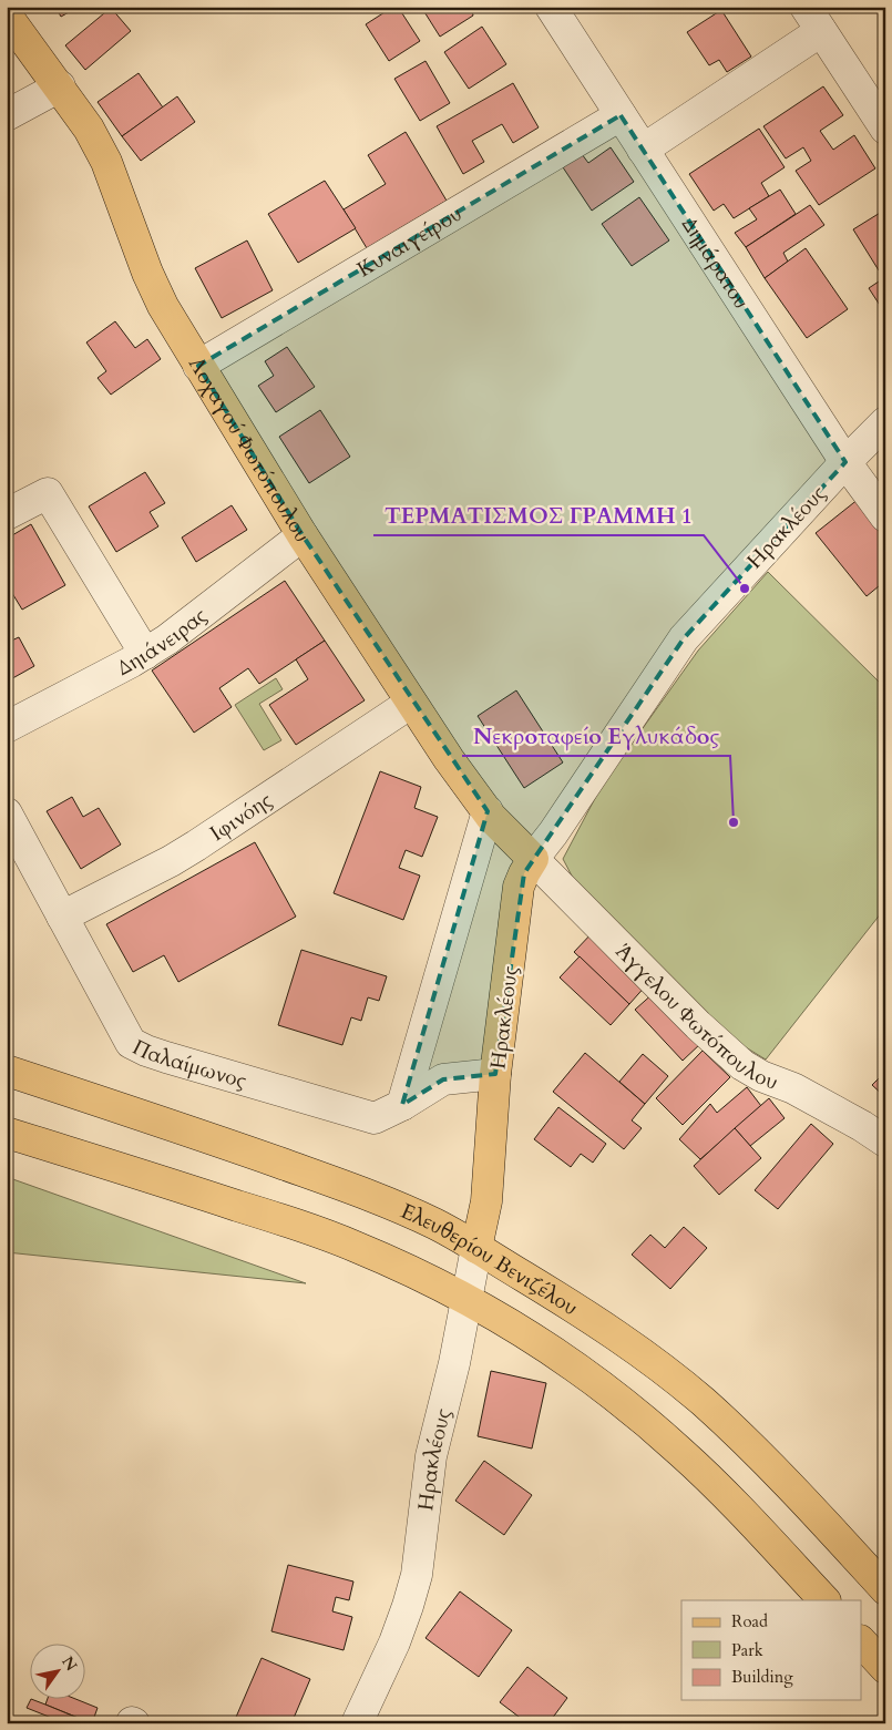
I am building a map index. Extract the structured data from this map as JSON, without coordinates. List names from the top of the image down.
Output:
{
  "streets": {
    "main road": ["Λοχαγού Φωτόπουλου", "Ηρακλέους", "Ελευθερίου Βενιζέλου"],
    "street": [
      "Κυναιγείρου",
      "Δημάρατου",
      "Δηιάνειρας",
      "Ιφινόης",
      "Άγγελου Φωτόπουλου",
      "Παλαίμωνος"
    ]
  },
  "crossings": [
    ["Κυναιγείρου", "Δημάρατου"],
    ["Κυναιγείρου", "Λοχαγού Φωτόπουλου"],
    ["Δημάρατου", "Ηρακλέους"],
    ["Λοχαγού Φωτόπουλου", "Ηρακλέους"],
    ["Λοχαγού Φωτόπουλου", "Δηιάνειρας"],
    ["Λοχαγού Φωτόπουλου", "Ιφινόης"],
    ["Λοχαγού Φωτόπουλου", "Άγγελου Φωτόπουλου"],
    ["Ηρακλέους", "Άγγελου Φωτόπουλου"],
    ["Ηρακλέους", "Παλαίμωνος"],
    ["Ηρακλέους", "Ελευθερίου Βενιζέλου"],
    ["Ιφινόης", "Παλαίμωνος"]
  ],
  "places": ["ΤΕΡΜΑΤΙΣΜΟΣ ΓΡΑΜΜΗ 1", "Νεκροταφείο Εγλυκάδος"],
  "legend": ["Road", "Park", "Building"],
  "north": "top right"
}
